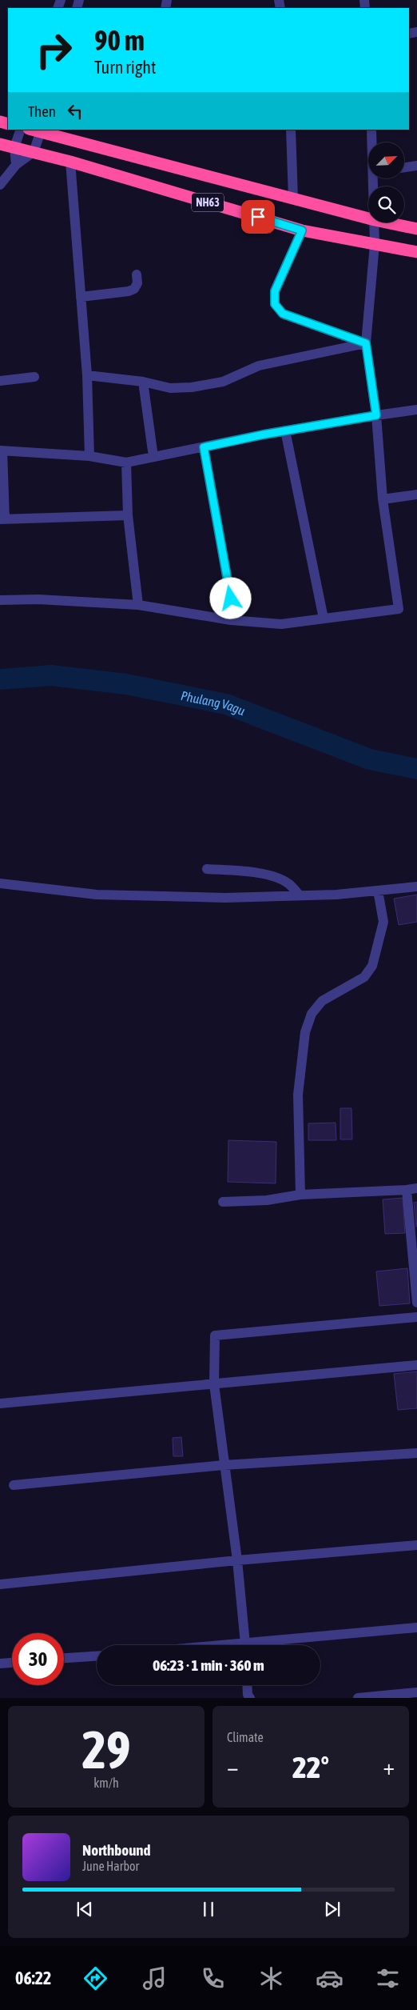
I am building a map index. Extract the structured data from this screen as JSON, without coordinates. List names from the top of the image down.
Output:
{
  "streets": {
    "highway": ["NH63"]
  },
  "water": ["Phulang Vagu"],
  "north": "top right",
  "page": {
    "turn": ["90 m", "Turn right"],
    "then": "Then",
    "limit": "30",
    "trip": "06:23 · 1 min · 360 m",
    "tile": [
      ["29", "km/h"],
      "Climate"
    ],
    "heat": ["−", "22°", "+"],
    "song": ["Northbound", "June Harbor"],
    "tabs": "06:22"
  }
}
